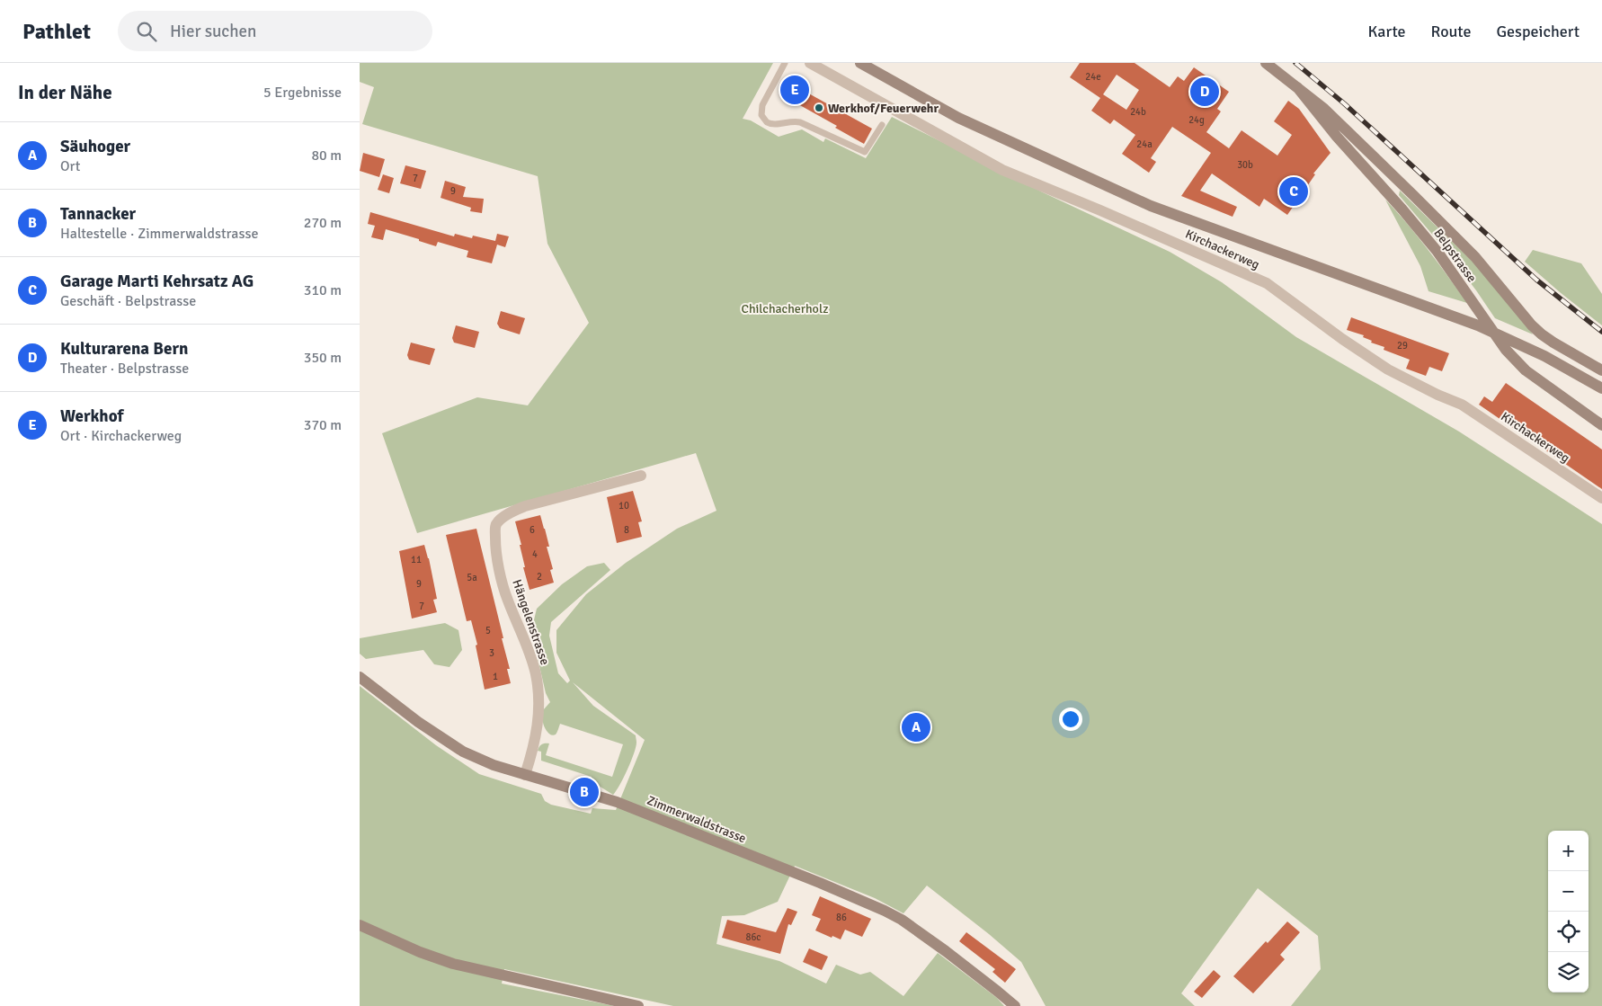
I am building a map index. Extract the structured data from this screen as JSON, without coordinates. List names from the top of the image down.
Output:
{
  "streets": {
    "street": [
      "Kirchackerweg",
      "Belpstrasse",
      "Hängelenstrasse",
      "Zimmerwaldstrasse"
    ]
  },
  "crossings": [
    ["Hängelenstrasse", "Zimmerwaldstrasse"]
  ],
  "parks": ["Chilchacherholz"],
  "places": ["Werkhof/Feuerwehr"],
  "house_numbers": [
    "24e",
    "24b",
    "24g",
    "24a",
    "30b",
    "7",
    "9",
    "29",
    "10",
    "6",
    "8",
    "4",
    "11",
    "2",
    "5a",
    "9",
    "7",
    "5",
    "3",
    "1",
    "86",
    "86c"
  ],
  "page": {
    "header": "Pathlet",
    "search": "Hier suchen",
    "nav": ["Karte", "Route", "Gespeichert"],
    "heading": ["In der Nähe", "5 Ergebnisse"],
    "pins": [
      "E",
      "D",
      "C",
      "A",
      "B"
    ],
    "list": [
      {
        "mark": "A",
        "name": "Säuhoger",
        "note": "Ort",
        "value": "80 m"
      },
      {
        "mark": "B",
        "name": "Tannacker",
        "note": "Haltestelle · Zimmerwaldstrasse",
        "value": "270 m"
      },
      {
        "mark": "C",
        "name": "Garage Marti Kehrsatz AG",
        "note": "Geschäft · Belpstrasse",
        "value": "310 m"
      },
      {
        "mark": "D",
        "name": "Kulturarena Bern",
        "note": "Theater · Belpstrasse",
        "value": "350 m"
      },
      {
        "mark": "E",
        "name": "Werkhof",
        "note": "Ort · Kirchackerweg",
        "value": "370 m"
      }
    ],
    "map_buttons": ["+", "−"]
  }
}
